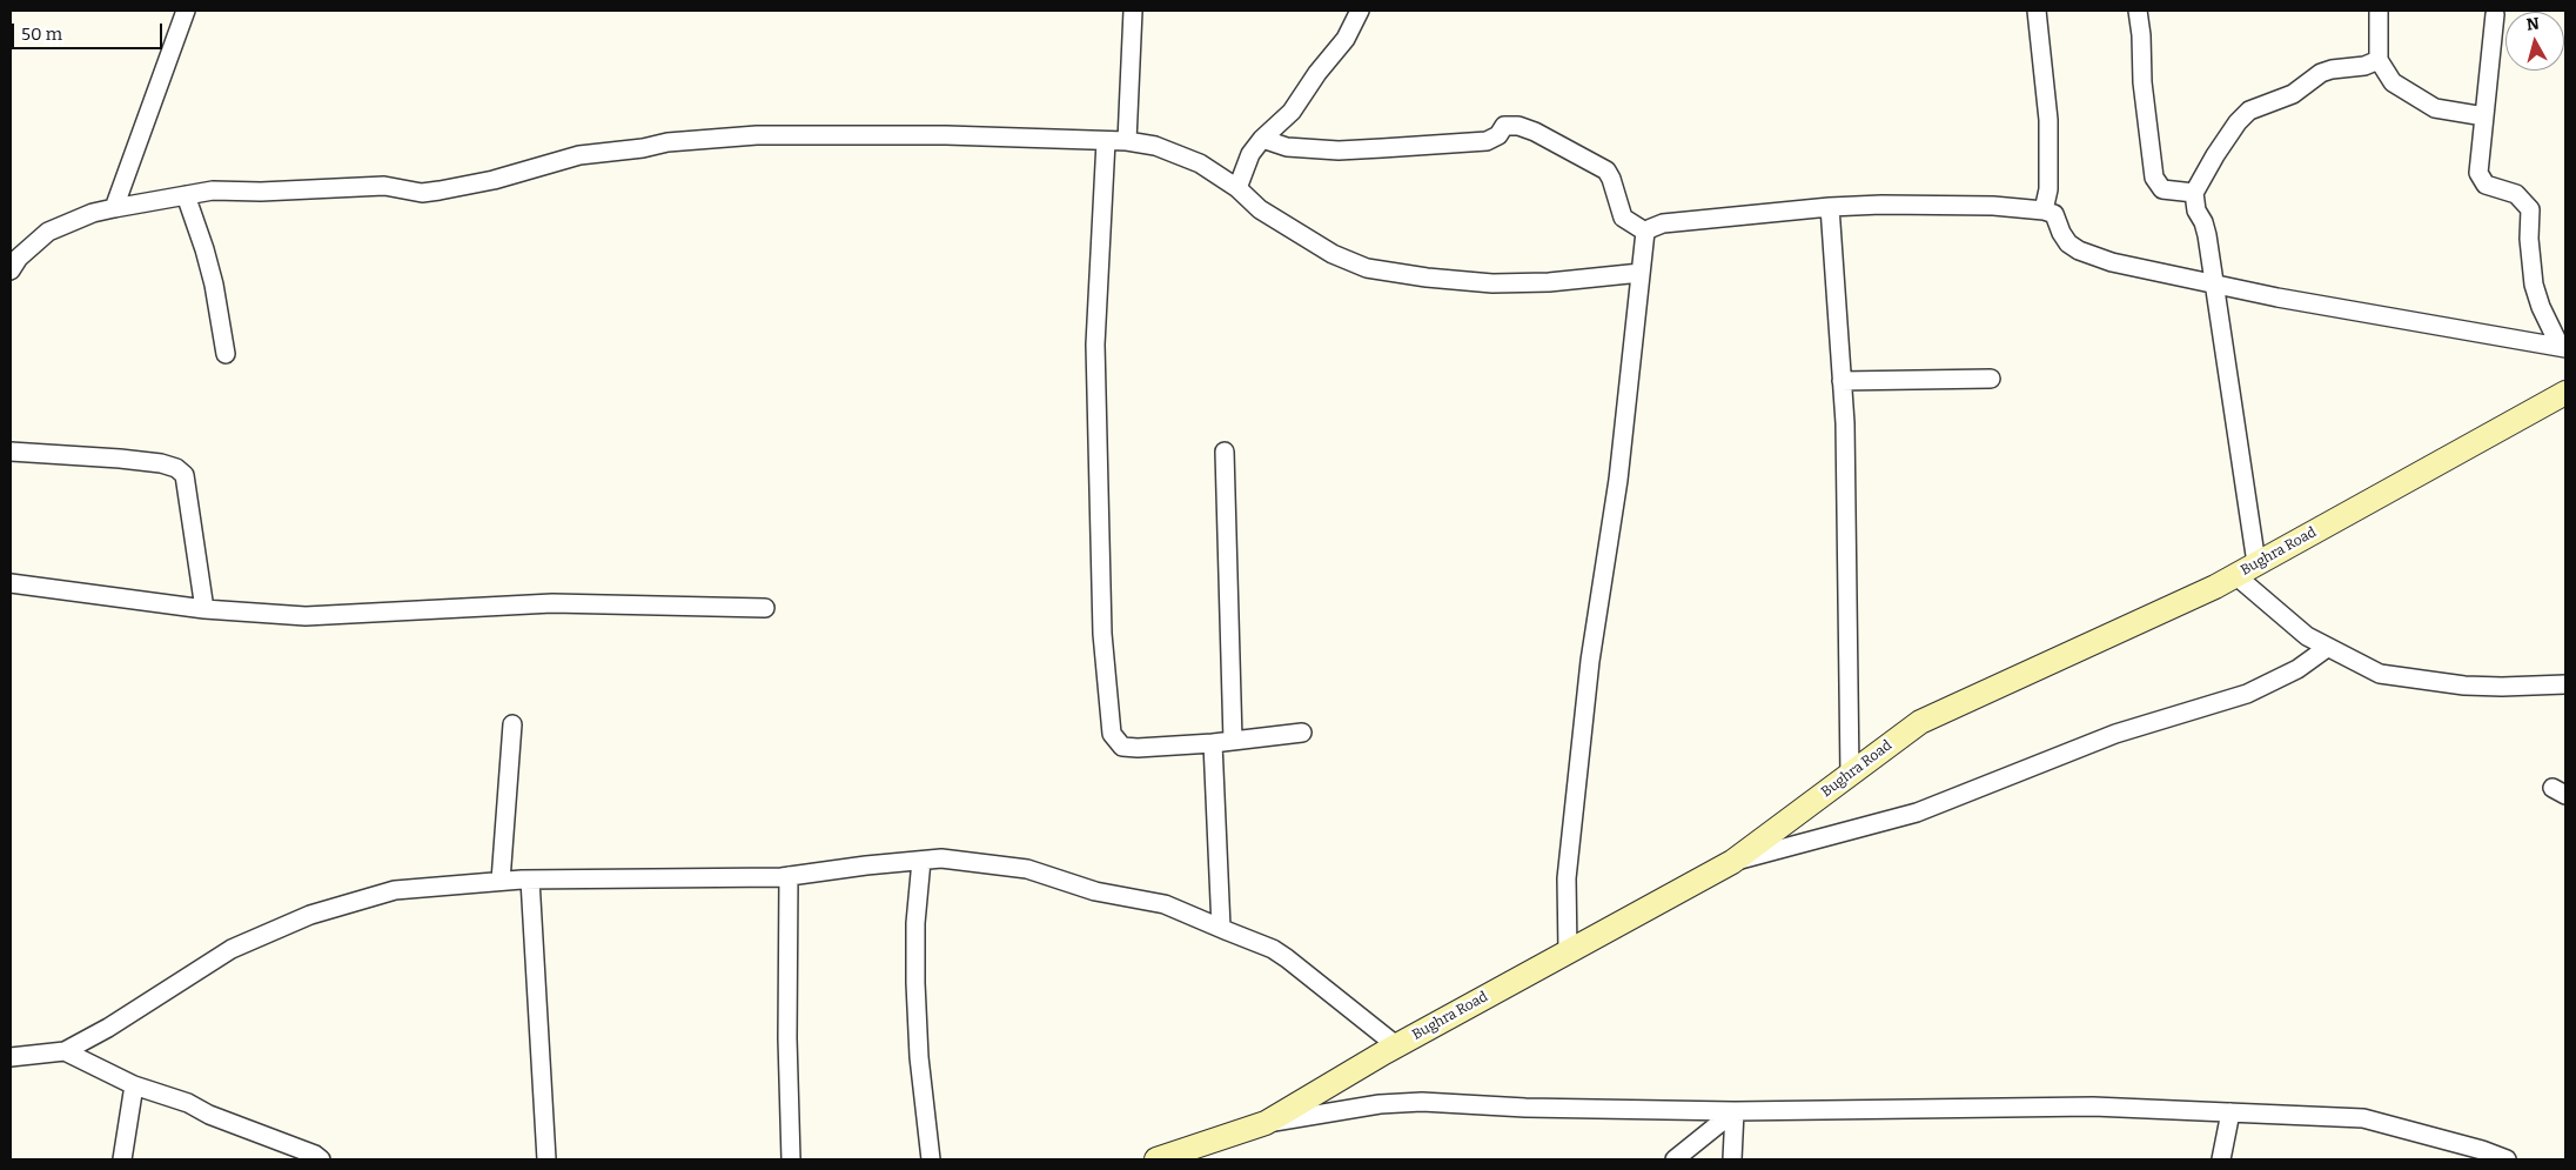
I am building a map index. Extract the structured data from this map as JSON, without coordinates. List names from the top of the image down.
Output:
{
  "streets": {
    "street": ["Bughra Road"]
  },
  "scale_bar": "50 m",
  "north": "top"
}
